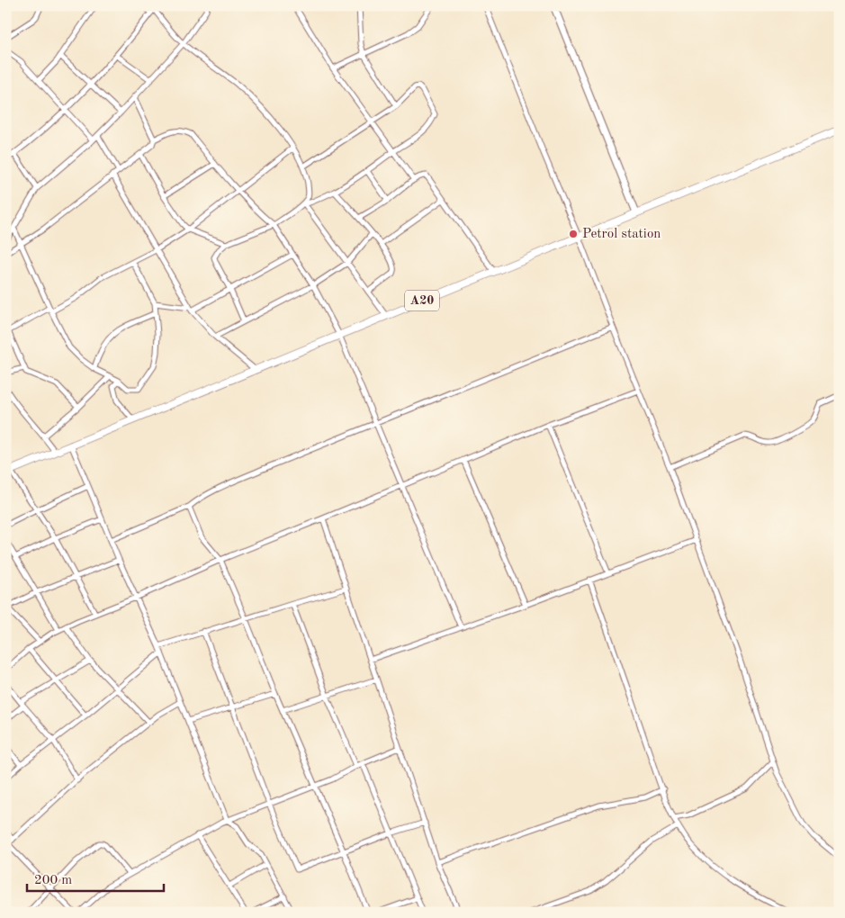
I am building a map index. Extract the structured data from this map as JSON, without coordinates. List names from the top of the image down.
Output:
{
  "streets": {
    "main road": ["A20"]
  },
  "places": ["Petrol station"],
  "scale_bar": "200 m"
}
